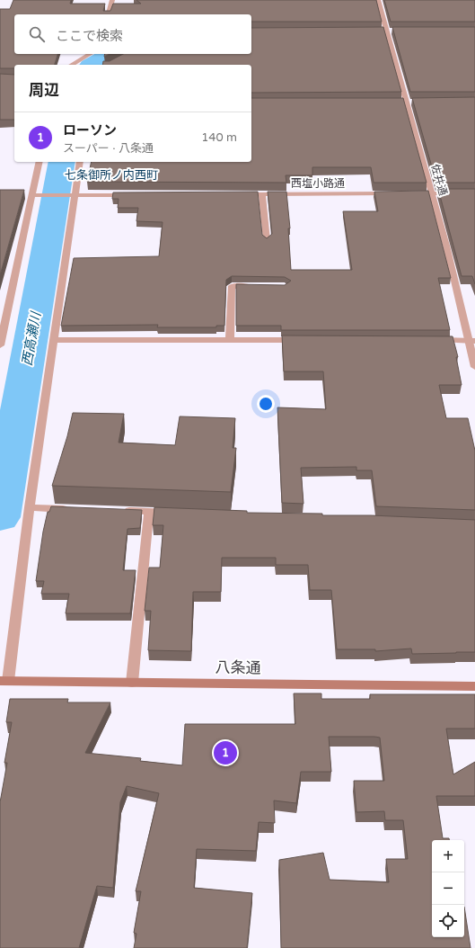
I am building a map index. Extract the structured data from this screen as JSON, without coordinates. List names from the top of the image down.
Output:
{
  "streets": {
    "main road": ["八条通"],
    "street": ["佐井通", "西塩小路通"]
  },
  "districts": ["七条御所ノ内西町"],
  "water": ["西高瀬川"],
  "page": {
    "search": "ここで検索",
    "heading": "周辺",
    "list": [
      {
        "mark": "1",
        "name": "ローソン",
        "note": "スーパー · 八条通",
        "value": "140 m"
      }
    ],
    "pins": "1",
    "map_buttons": ["+", "−"]
  }
}
